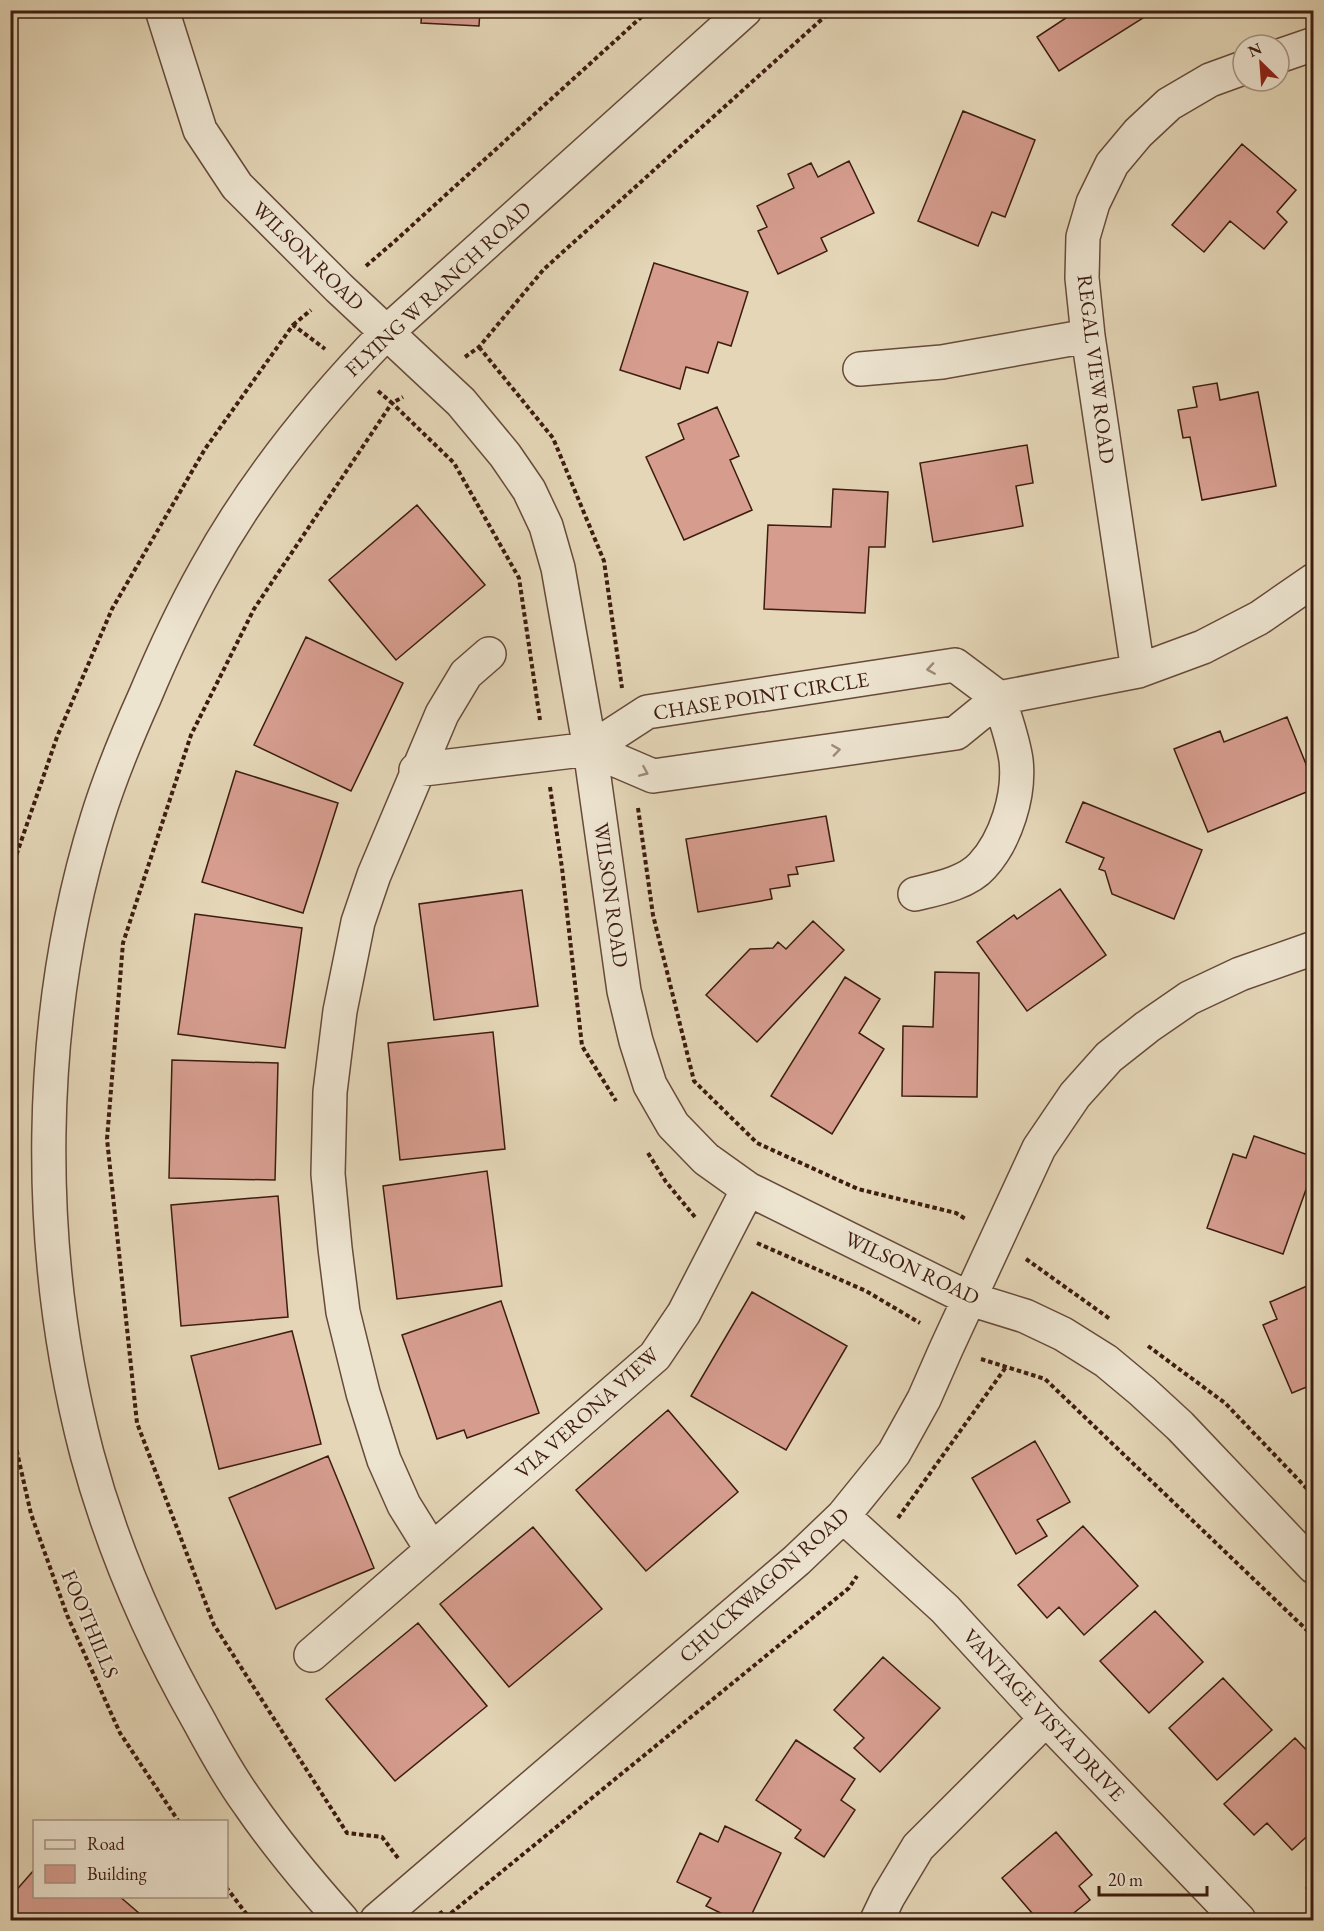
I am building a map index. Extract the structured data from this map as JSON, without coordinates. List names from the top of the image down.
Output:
{
  "streets": {
    "street": [
      "WILSON ROAD",
      "FLYING W RANCH ROAD",
      "REGAL VIEW ROAD",
      "CHASE POINT CIRCLE",
      "VIA VERONA VIEW",
      "CHUCKWAGON ROAD",
      "VANTAGE VISTA DRIVE"
    ],
    "path": ["FOOTHILLS"]
  },
  "crossings": [
    ["WILSON ROAD", "FLYING W RANCH ROAD"],
    ["WILSON ROAD", "CHASE POINT CIRCLE"],
    ["WILSON ROAD", "VIA VERONA VIEW"],
    ["WILSON ROAD", "CHUCKWAGON ROAD"],
    ["CHUCKWAGON ROAD", "VANTAGE VISTA DRIVE"]
  ],
  "legend": ["Road", "Building"],
  "scale_bar": "20 m",
  "north": "top left"
}
